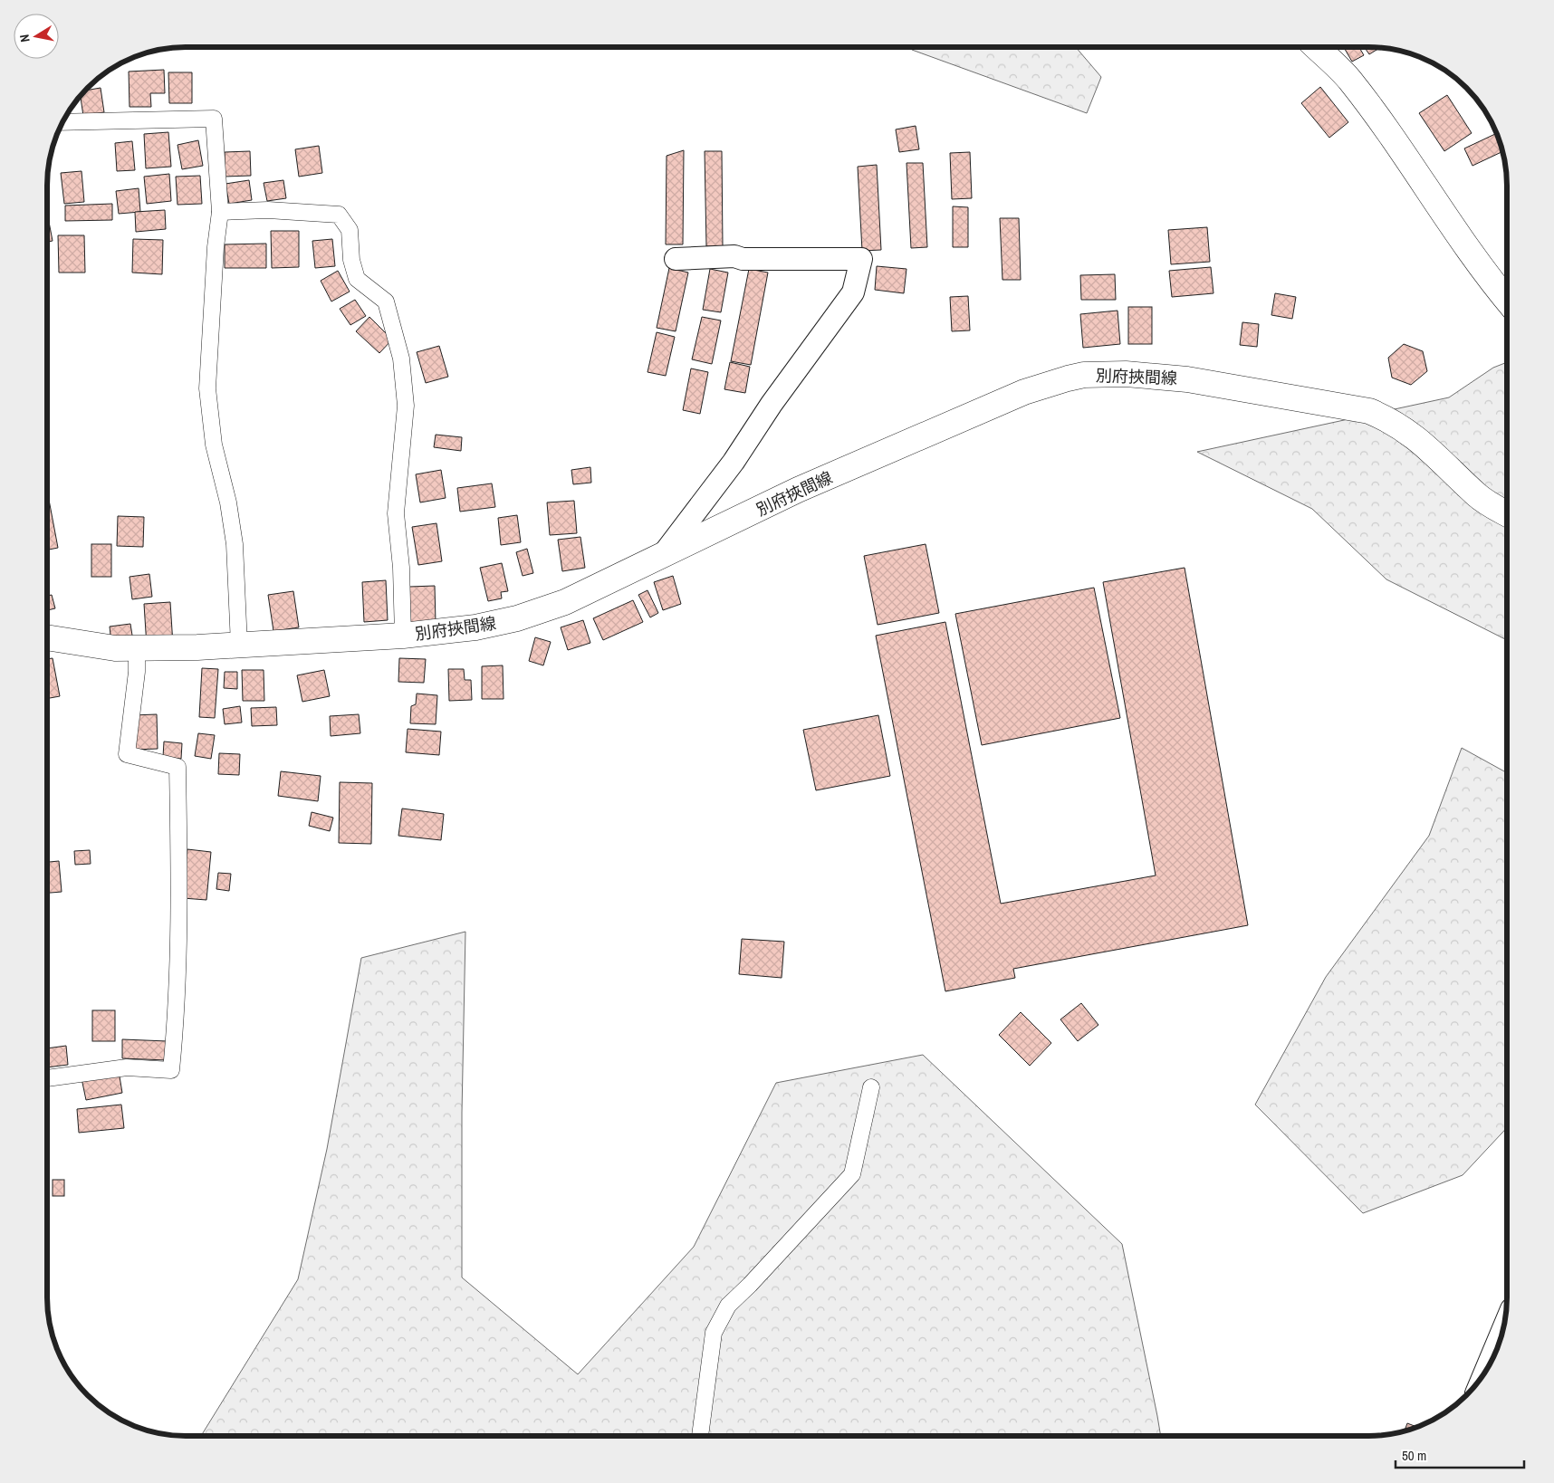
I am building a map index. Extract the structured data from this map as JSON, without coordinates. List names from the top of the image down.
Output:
{
  "streets": {
    "main road": ["別府挾間線"]
  },
  "scale_bar": "50 m",
  "north": "left"
}
